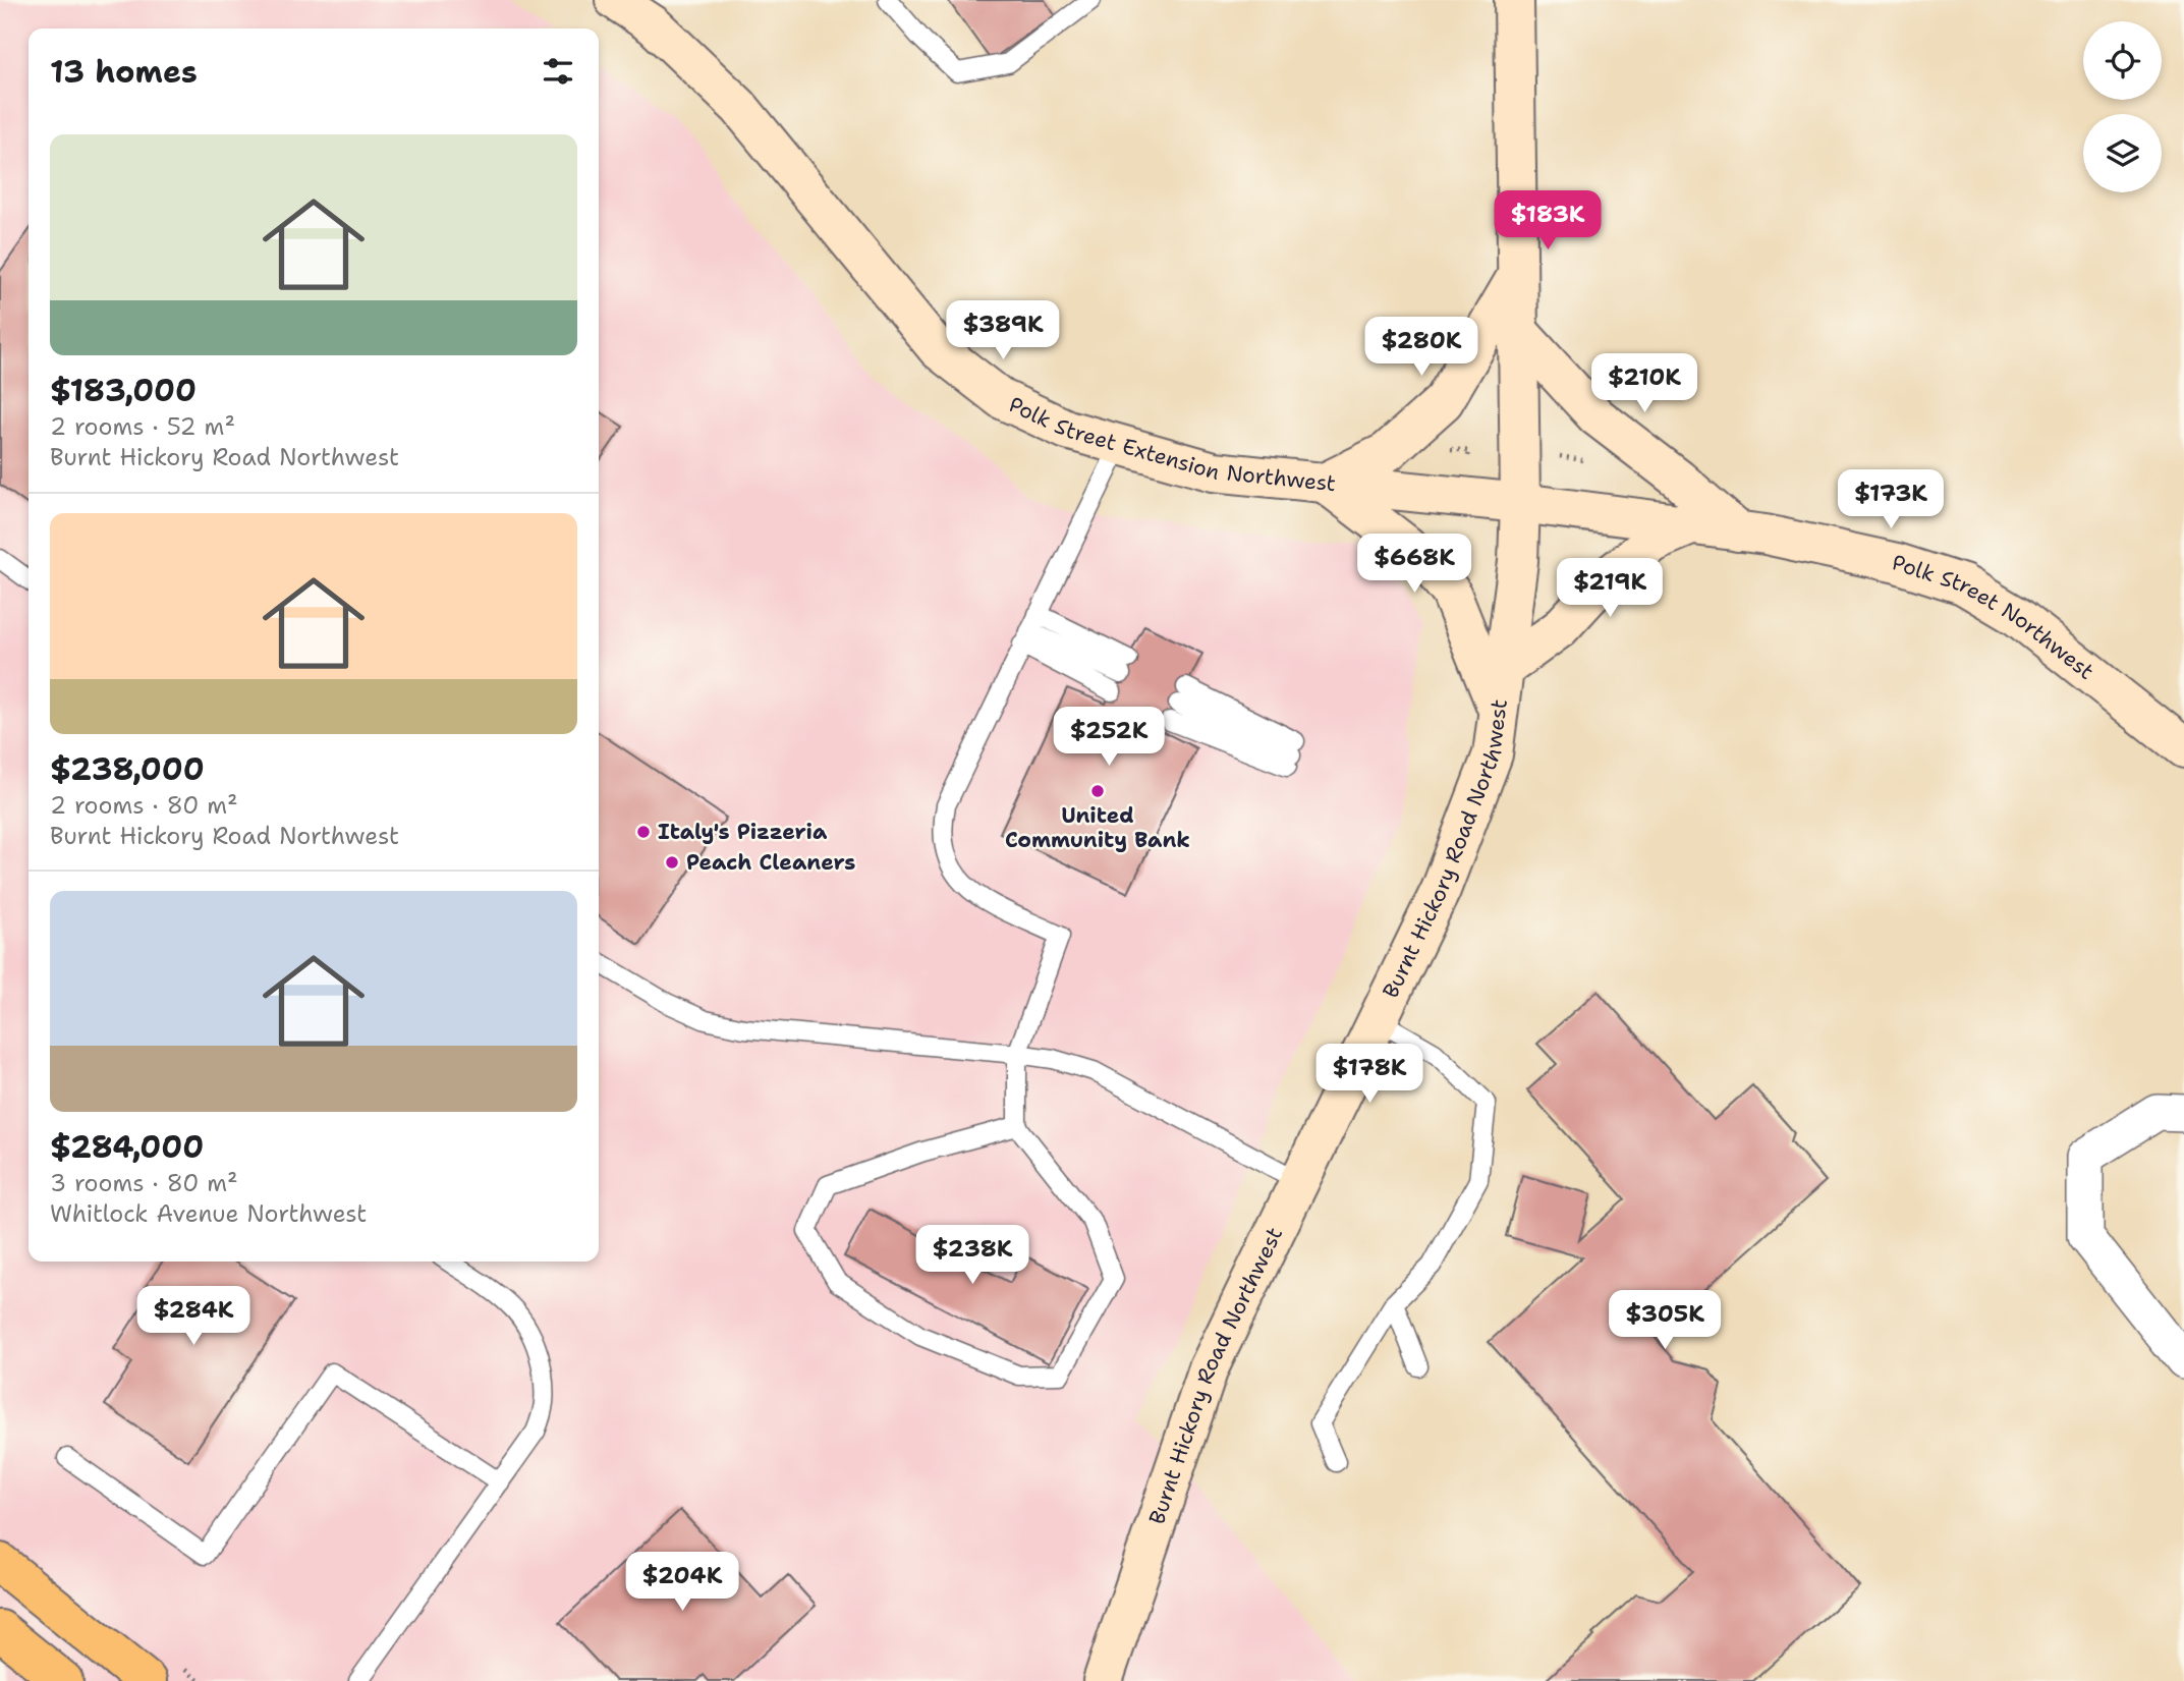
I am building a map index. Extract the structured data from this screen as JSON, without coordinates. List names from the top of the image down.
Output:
{
  "streets": {
    "street": ["Polk Street Extension Northwest", "Polk Street Northwest", "Burnt Hickory Road Northwest"]
  },
  "crossings": [
    ["Polk Street Extension Northwest", "Polk Street Northwest"],
    ["Polk Street Extension Northwest", "Burnt Hickory Road Northwest"],
    ["Polk Street Northwest", "Burnt Hickory Road Northwest"]
  ],
  "places": ["United Community Bank", "Italy's Pizzeria", "Peach Cleaners"],
  "page": {
    "heading": "13 homes",
    "list": [
      {
        "name": "$183,000",
        "note": "2 rooms · 52 m² · Burnt Hickory Road Northwest"
      },
      {
        "name": "$238,000",
        "note": "2 rooms · 80 m² · Burnt Hickory Road Northwest"
      },
      {
        "name": "$284,000",
        "note": "3 rooms · 80 m² · Whitlock Avenue Northwest"
      }
    ],
    "price": [
      "$183K",
      "$389K",
      "$280K",
      "$210K",
      "$173K",
      "$668K",
      "$219K",
      "$252K",
      "$178K",
      "$238K",
      "$284K",
      "$305K",
      "$204K"
    ]
  }
}
